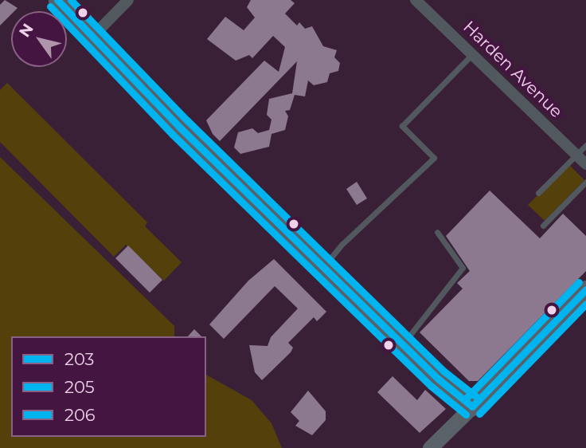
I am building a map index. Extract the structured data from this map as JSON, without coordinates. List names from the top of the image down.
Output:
{
  "streets": {
    "street": ["Harden Avenue"]
  },
  "lines": ["transit line 203", "transit line 206", "transit line 205"],
  "legend": ["203", "205", "206"],
  "north": "top left"
}
